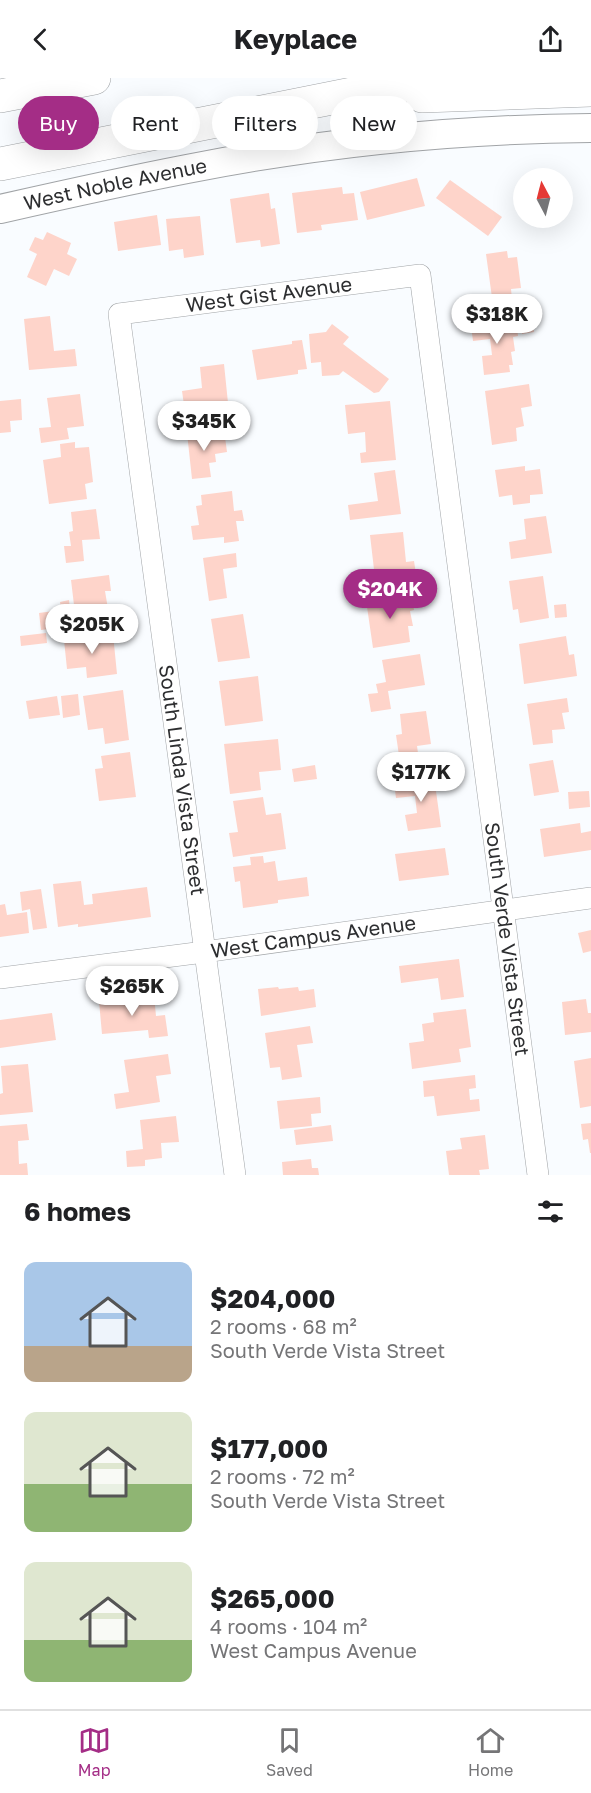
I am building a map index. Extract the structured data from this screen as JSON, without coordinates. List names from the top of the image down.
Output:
{
  "streets": {
    "main road": ["West Noble Avenue"],
    "street": [
      "West Gist Avenue",
      "South Linda Vista Street",
      "West Campus Avenue",
      "South Verde Vista Street"
    ]
  },
  "crossings": [
    ["West Gist Avenue", "South Linda Vista Street"],
    ["West Gist Avenue", "South Verde Vista Street"],
    ["South Linda Vista Street", "West Campus Avenue"],
    ["West Campus Avenue", "South Verde Vista Street"]
  ],
  "north": "top",
  "page": {
    "header": "Keyplace",
    "chip": [
      "Buy",
      "Rent",
      "Filters",
      "New"
    ],
    "price": [
      "$318K",
      "$345K",
      "$204K",
      "$205K",
      "$177K",
      "$265K"
    ],
    "heading": "6 homes",
    "list": [
      {
        "name": "$204,000",
        "note": "2 rooms · 68 m² · South Verde Vista Street"
      },
      {
        "name": "$177,000",
        "note": "2 rooms · 72 m² · South Verde Vista Street"
      },
      {
        "name": "$265,000",
        "note": "4 rooms · 104 m² · West Campus Avenue"
      }
    ],
    "tabs": ["Map", "Saved", "Home"]
  }
}
